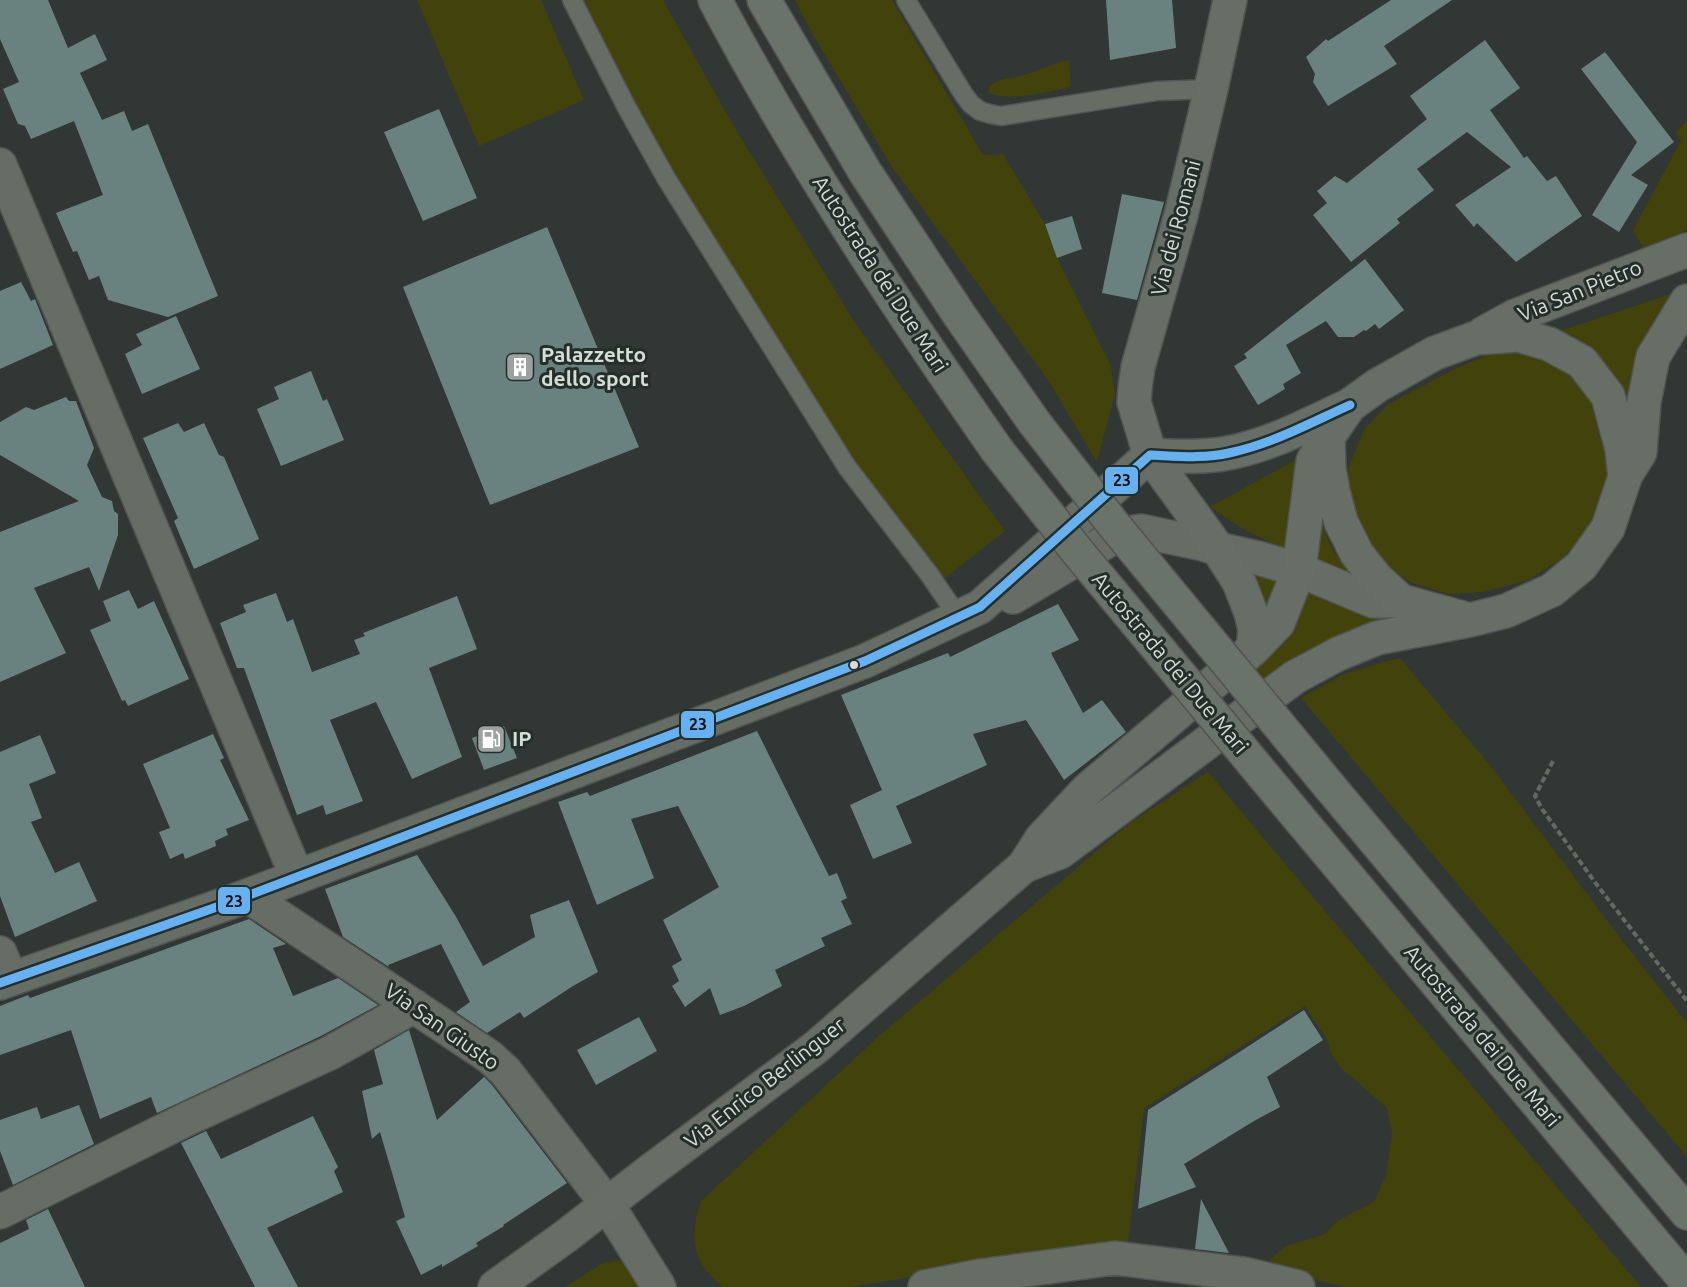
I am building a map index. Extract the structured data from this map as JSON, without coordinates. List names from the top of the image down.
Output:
{
  "streets": {
    "highway": ["Autostrada dei Due Mari"],
    "main road": ["Via dei Romani", "Via San Pietro", "Via Enrico Berlinguer"],
    "street": ["Via San Giusto"]
  },
  "crossings": [
    ["Via dei Romani", "Via Enrico Berlinguer"],
    ["Via San Giusto", "Via Enrico Berlinguer"]
  ],
  "places": {
    "building": ["Palazzetto dello sport"],
    "fuel station": ["IP"]
  },
  "lines": ["transit line 23"]
}
